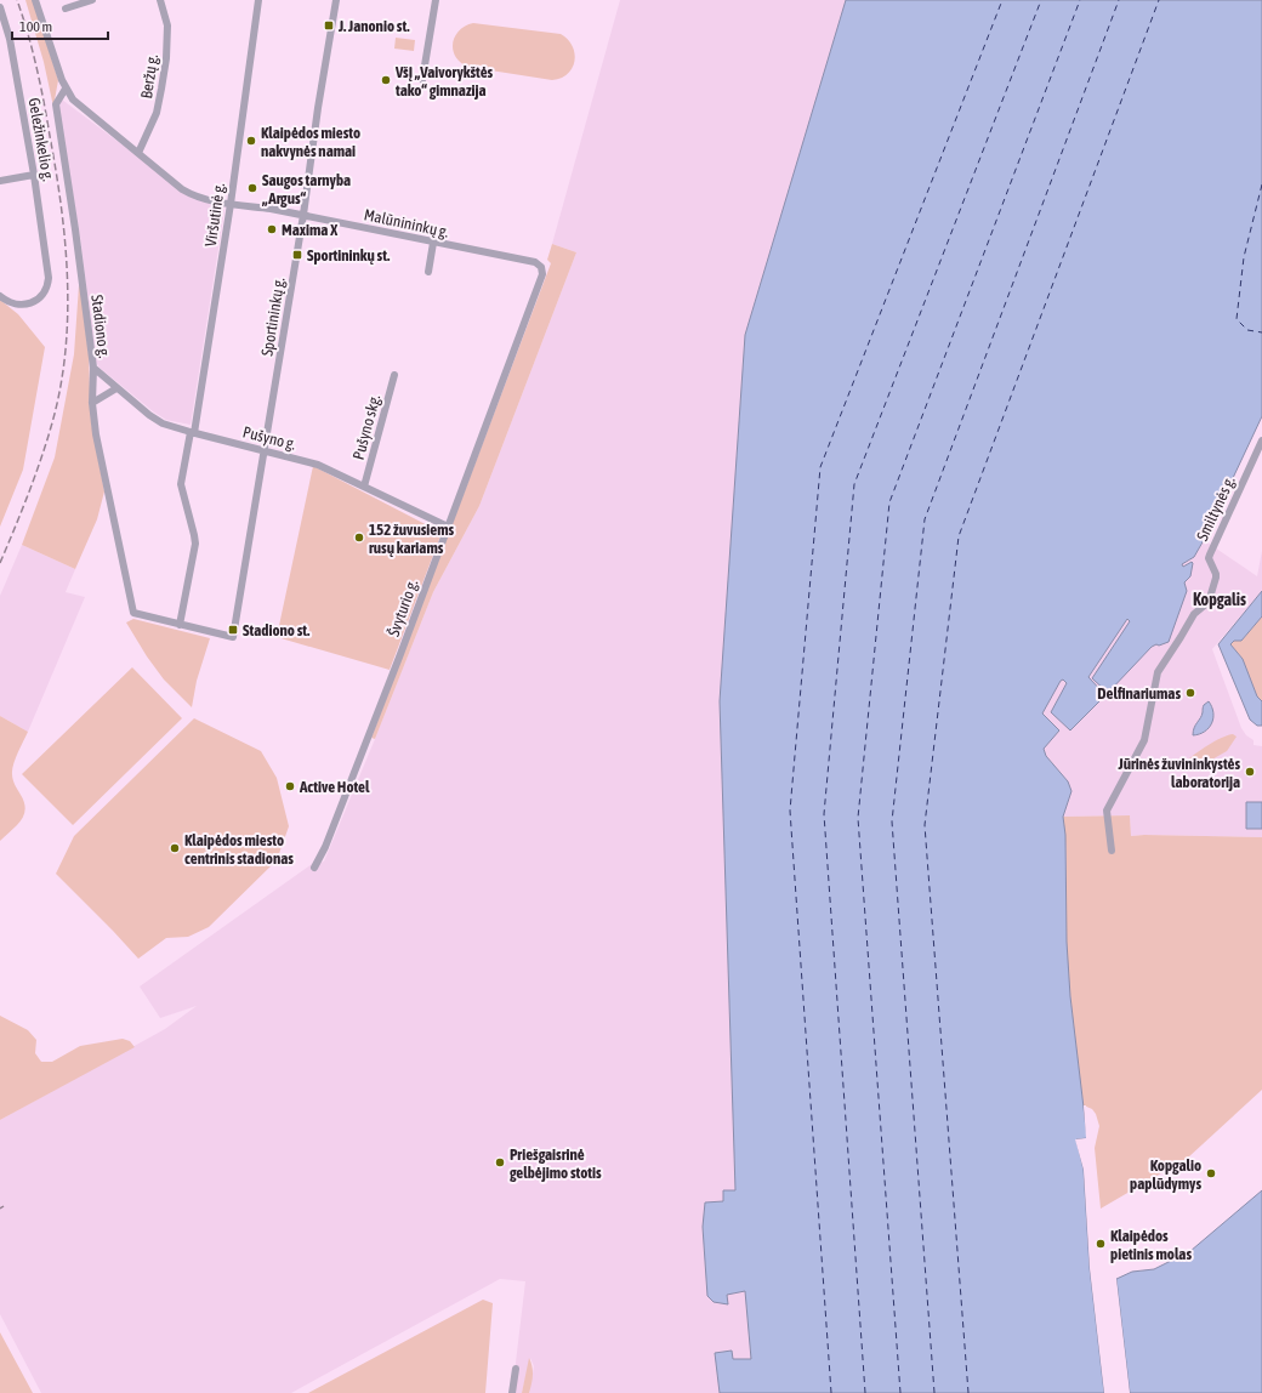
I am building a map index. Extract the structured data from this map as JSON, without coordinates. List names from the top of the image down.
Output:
{
  "streets": {
    "street": [
      "Beržų g.",
      "Geležinkelio g.",
      "Viršutinė g.",
      "Malūnininkų g.",
      "Sportininkų g.",
      "Stadiono g.",
      "Pušyno skg.",
      "Pušyno g.",
      "Smiltynės g.",
      "Švyturio g."
    ]
  },
  "crossings": [
    ["Beržų g.", "Malūnininkų g."],
    ["Viršutinė g.", "Malūnininkų g."],
    ["Viršutinė g.", "Pušyno g."],
    ["Malūnininkų g.", "Sportininkų g."],
    ["Malūnininkų g.", "Stadiono g."],
    ["Malūnininkų g.", "Švyturio g."],
    ["Sportininkų g.", "Stadiono g."],
    ["Sportininkų g.", "Pušyno g."],
    ["Stadiono g.", "Pušyno g."],
    ["Pušyno skg.", "Pušyno g."],
    ["Pušyno g.", "Švyturio g."]
  ],
  "districts": ["Kopgalis"],
  "places": {
    "transit": ["J. Janonio st.", "Sportininkų st.", "Stadiono st."],
    "other": [
      "VšĮ „Vaivorykštės tako“ gimnazija",
      "Klaipėdos miesto nakvynės namai",
      "Saugos tarnyba „Argus“",
      "Maxima X",
      "152 žuvusiems rusų kariams",
      "Delfinariumas",
      "Jūrinės žuvininkystės laboratorija",
      "Active Hotel",
      "Klaipėdos miesto centrinis stadionas",
      "Priešgaisrinė gelbėjimo stotis",
      "Kopgalio paplūdymys",
      "Klaipėdos pietinis molas"
    ]
  },
  "scale_bar": "100 m"
}
